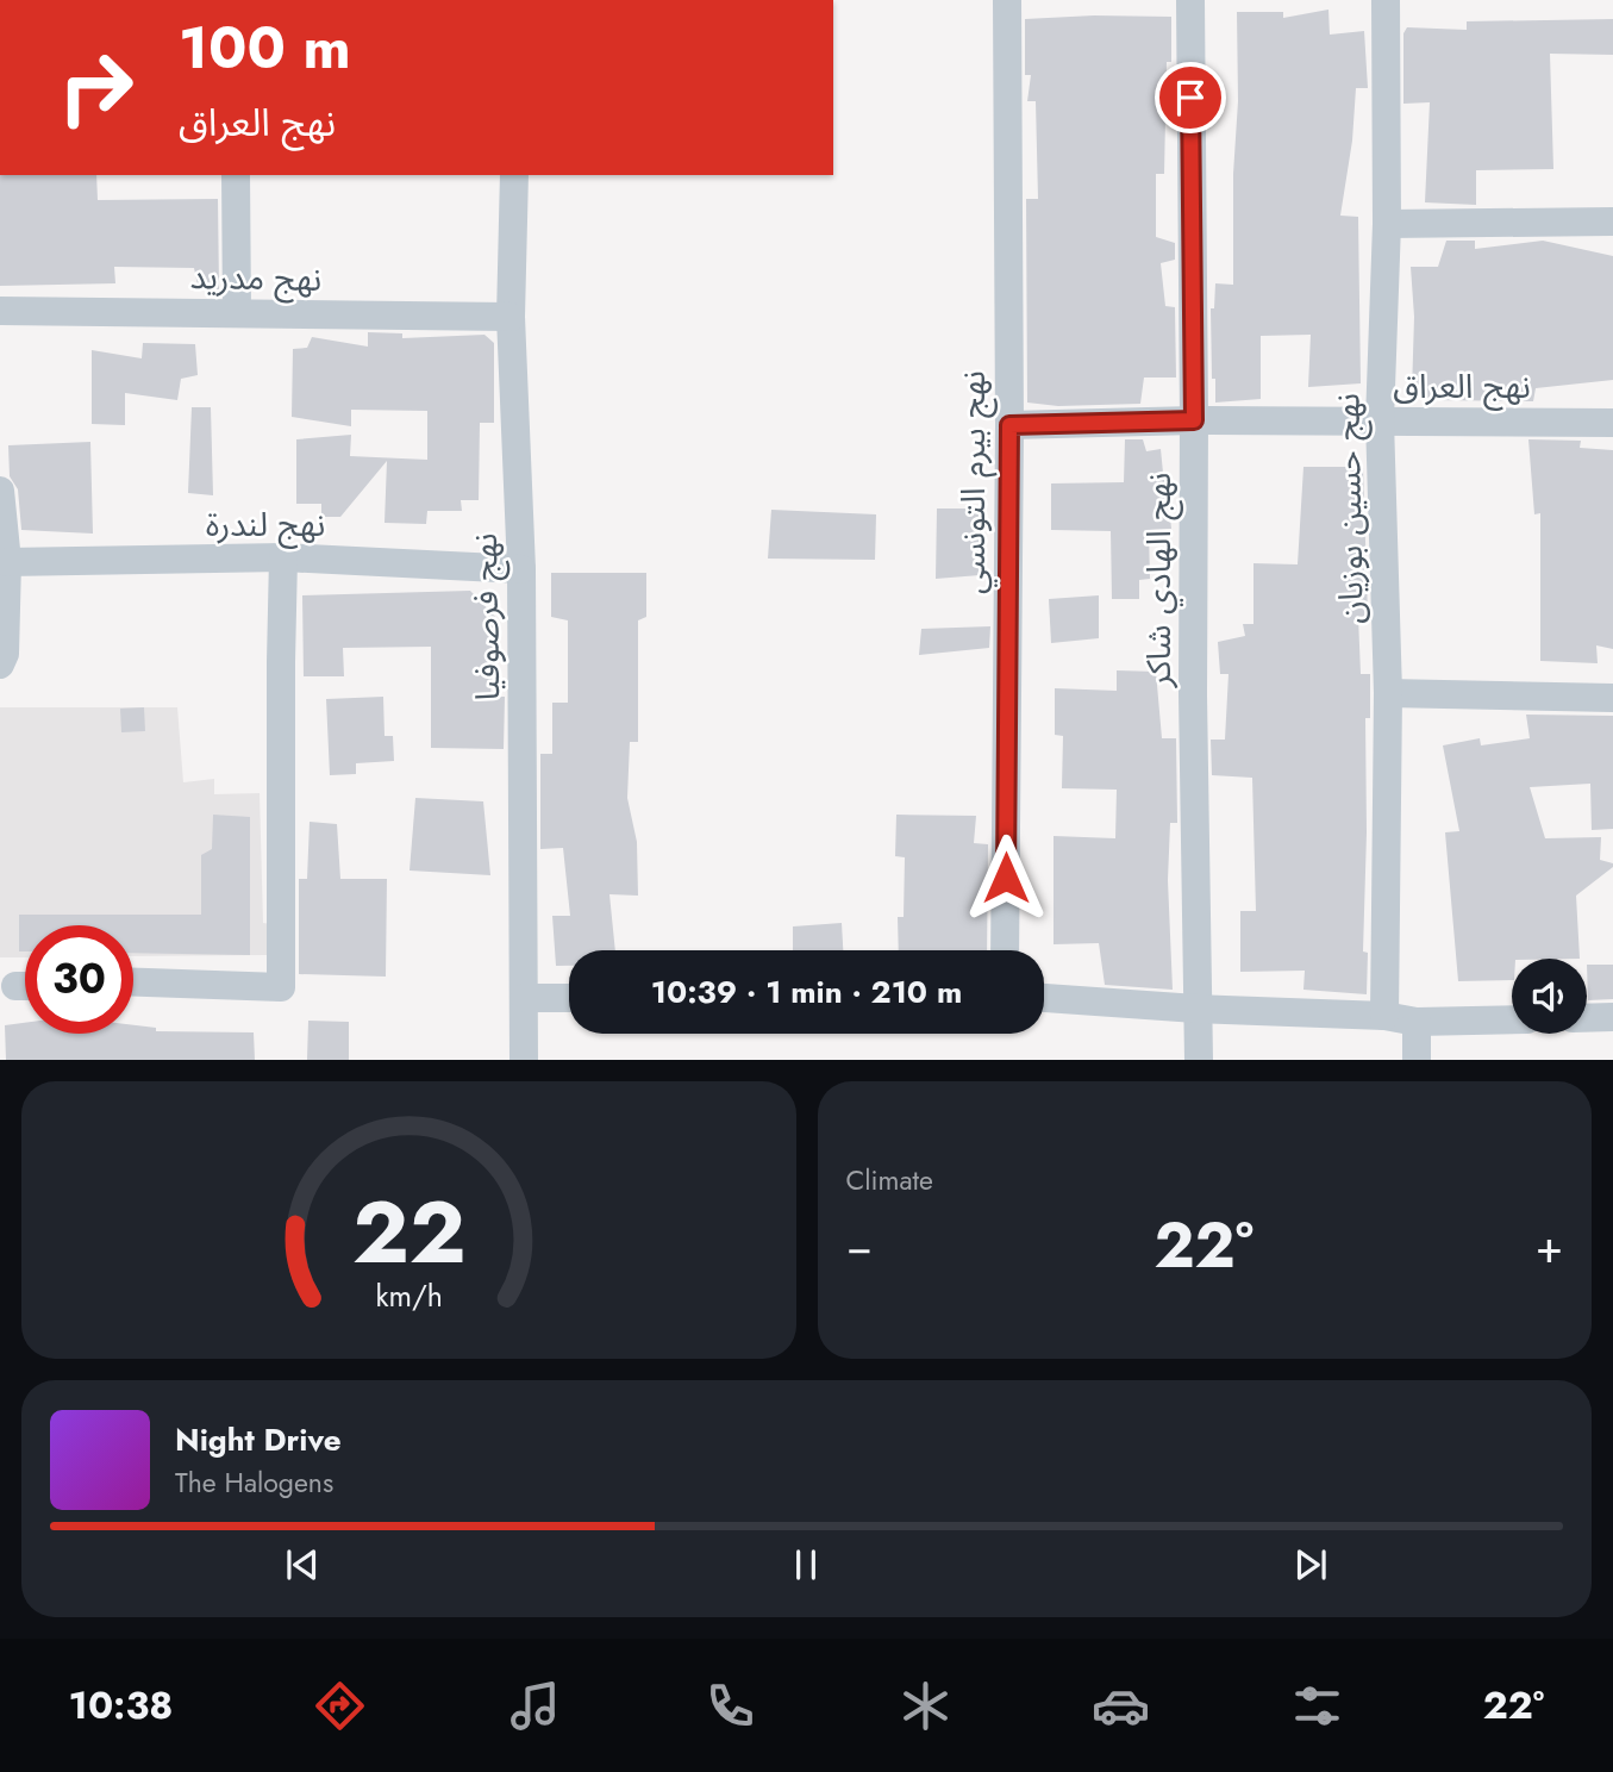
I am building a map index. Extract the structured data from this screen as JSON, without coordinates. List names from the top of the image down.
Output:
{
  "streets": {
    "street": [
      "نهج مدريد",
      "نهج العراق",
      "نهج بيرم التونسي",
      "نهج حسين بوزيان",
      "نهج لندرة",
      "نهج الهادي شاكر",
      "نهج فرصوفيا"
    ]
  },
  "crossings": [
    ["نهج مدريد", "نهج فرصوفيا"],
    ["نهج العراق", "نهج بيرم التونسي"],
    ["نهج العراق", "نهج حسين بوزيان"],
    ["نهج العراق", "نهج الهادي شاكر"],
    ["نهج لندرة", "نهج فرصوفيا"]
  ],
  "page": {
    "turn": ["100 m", "نهج العراق"],
    "limit": "30",
    "trip": "10:39 · 1 min · 210 m",
    "tile": "Climate",
    "heat": ["−", "22°", "+"],
    "song": ["Night Drive", "The Halogens"],
    "tabs": ["10:38", "22°"],
    "gauge": ["22", "km/h"]
  }
}
